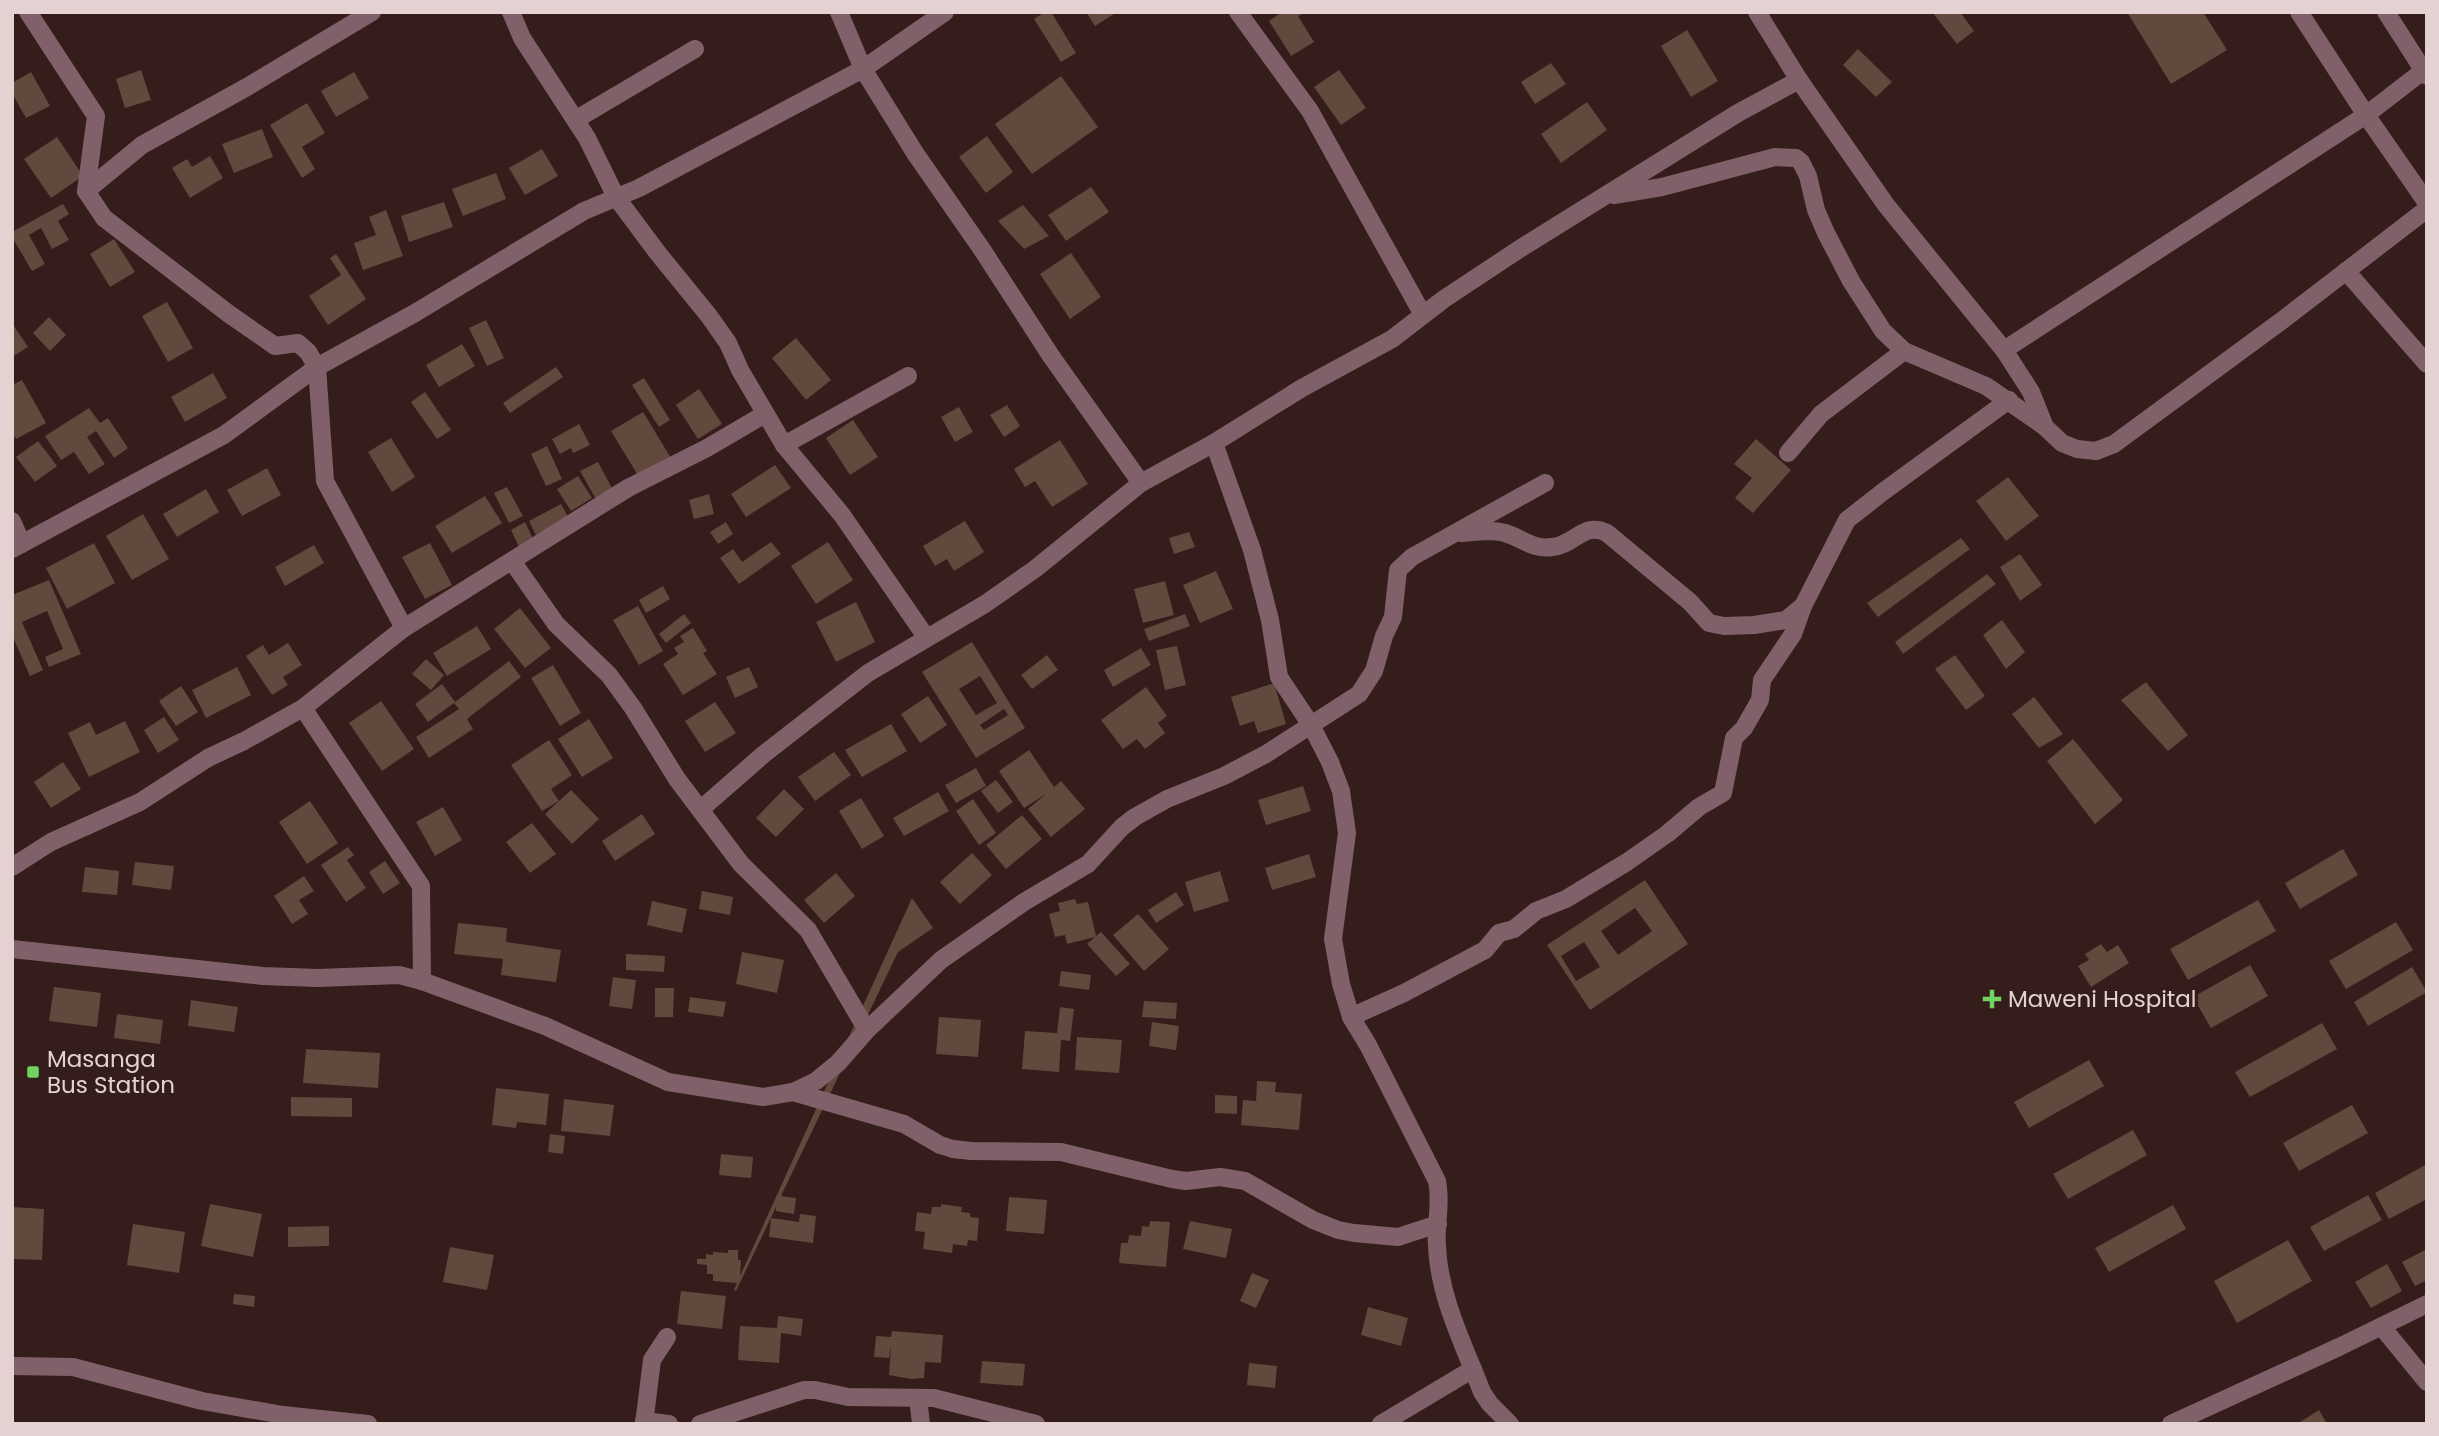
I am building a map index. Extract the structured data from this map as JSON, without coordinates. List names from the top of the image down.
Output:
{
  "places": {
    "health": ["Maweni Hospital"],
    "transit": ["Masanga Bus Station"]
  }
}
